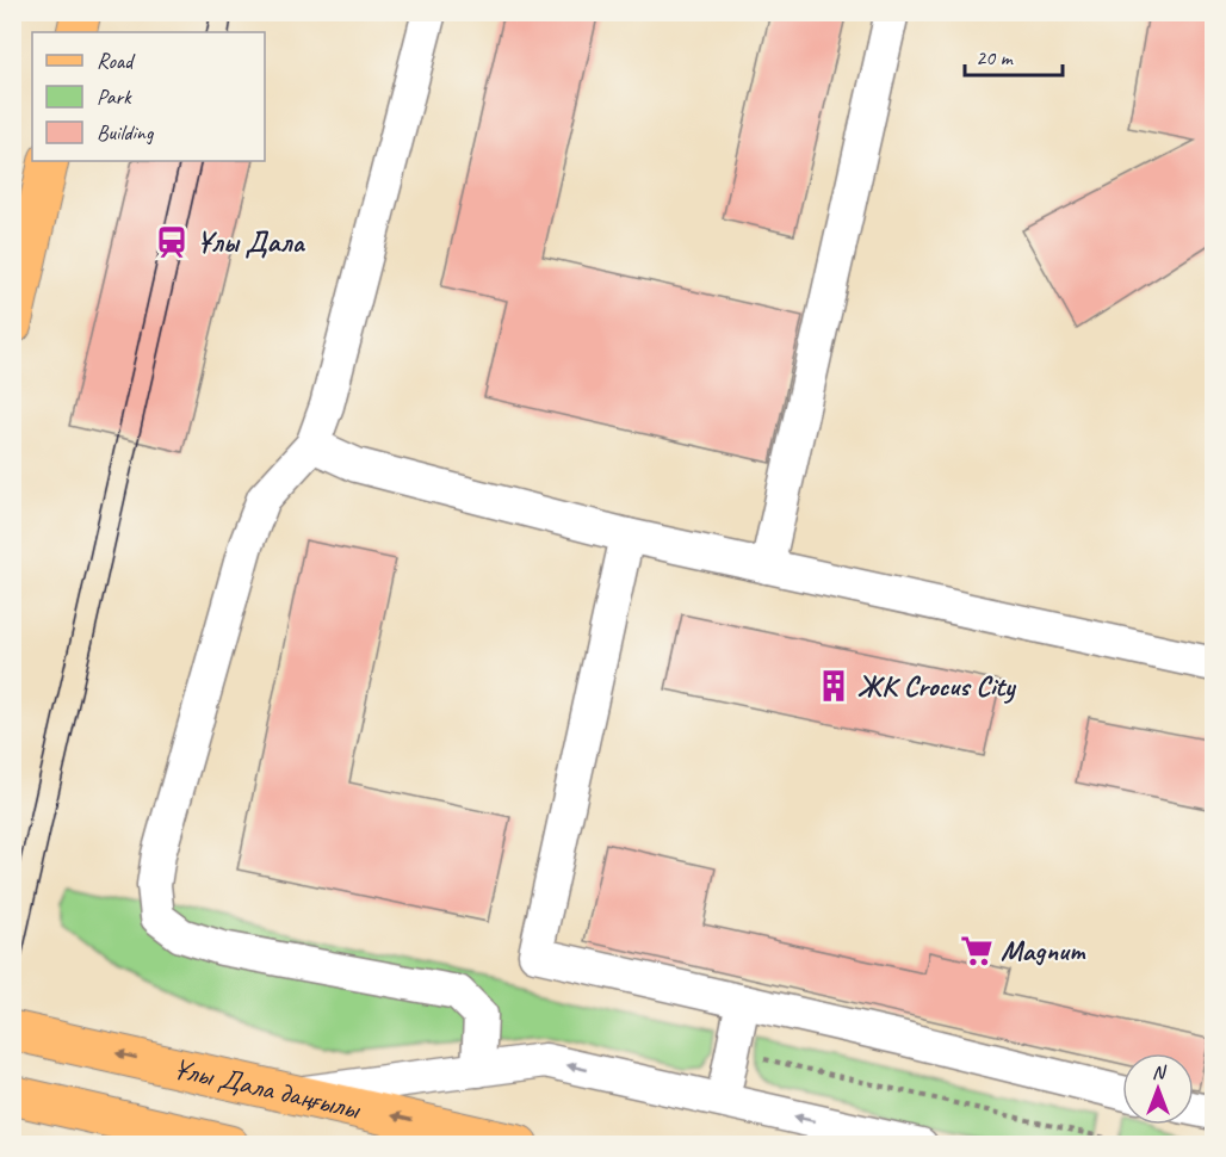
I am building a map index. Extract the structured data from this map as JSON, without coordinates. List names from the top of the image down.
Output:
{
  "streets": {
    "main road": ["Ұлы Дала даңғылы"]
  },
  "places": {
    "station": ["Ұлы Дала"],
    "building": ["ЖК Crocus City"],
    "supermarket": ["Magnum"]
  },
  "legend": ["Road", "Park", "Building"],
  "scale_bar": "20 m",
  "north": "top"
}
